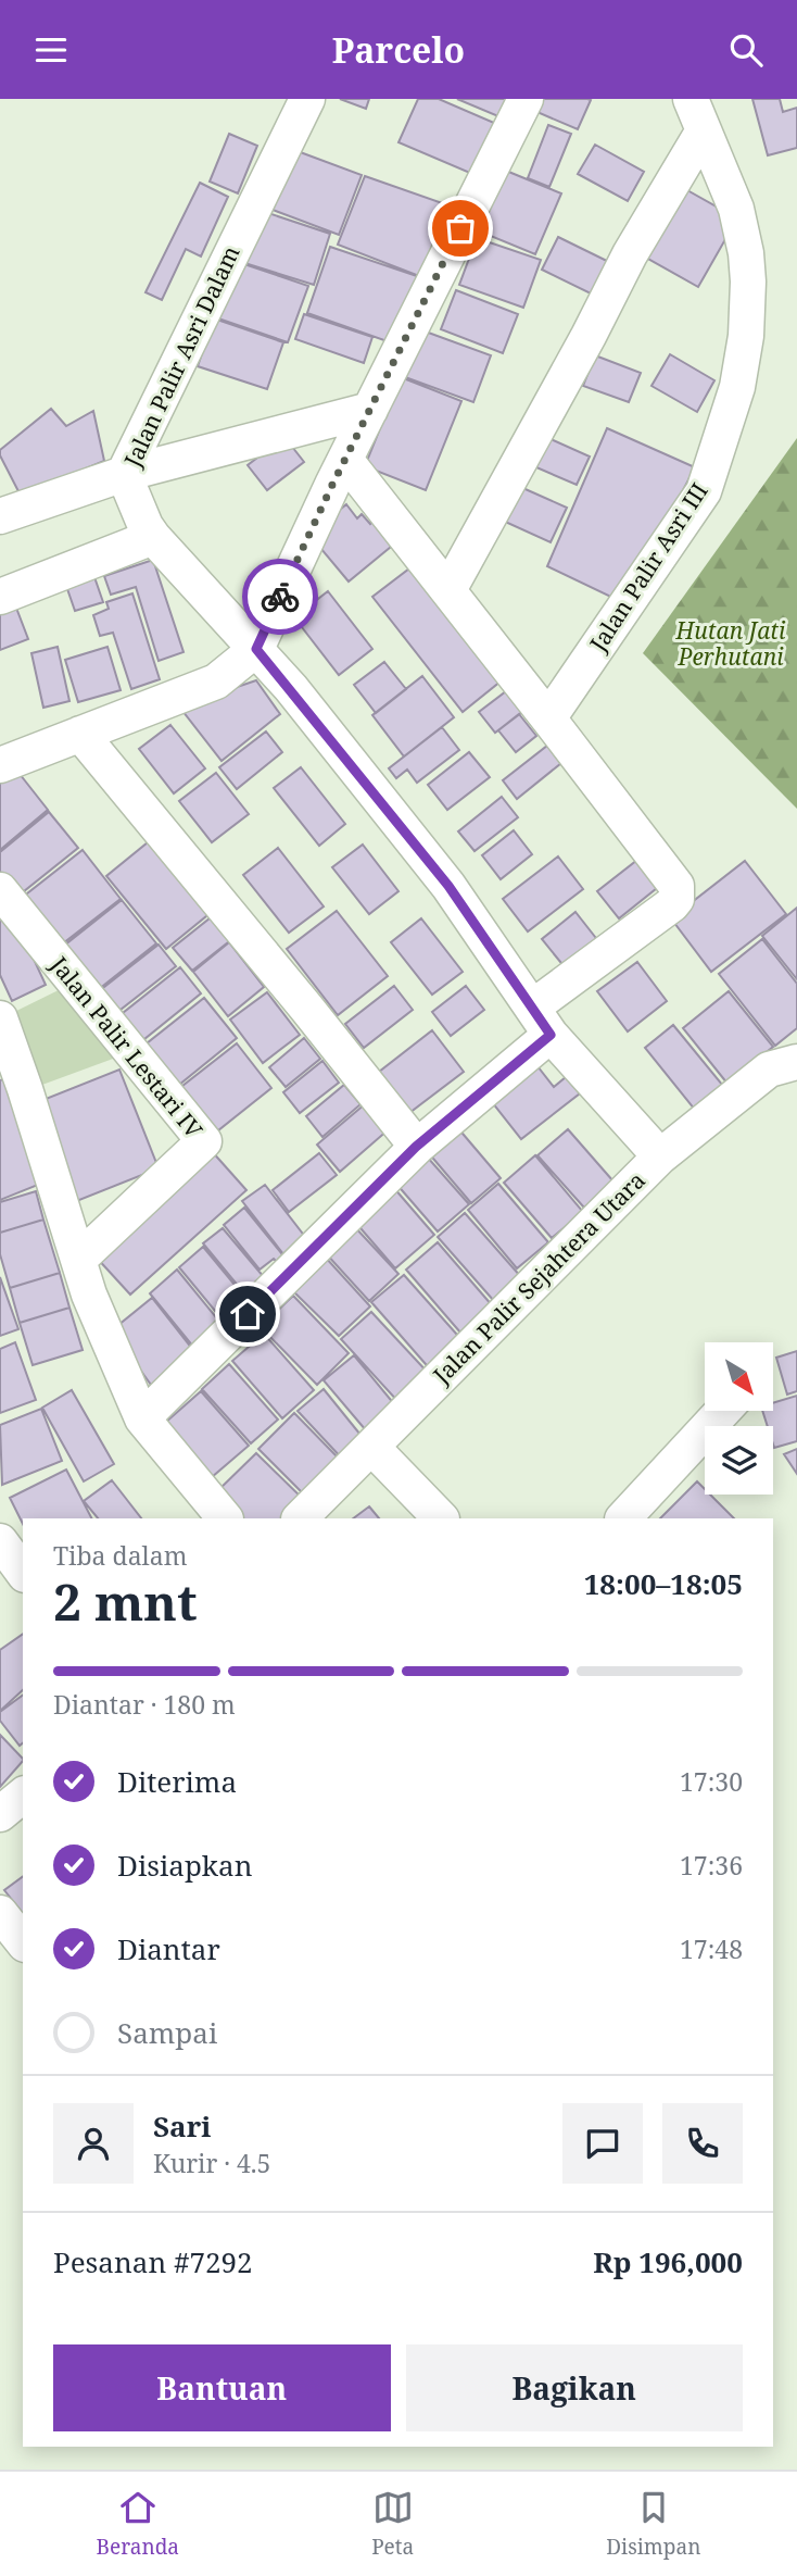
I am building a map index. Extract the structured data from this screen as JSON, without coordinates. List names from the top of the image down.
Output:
{
  "streets": {
    "street": [
      "Jalan Palir Asri Dalam",
      "Jalan Palir Asri III",
      "Jalan Palir Lestari IV",
      "Jalan Palir Sejahtera Utara"
    ]
  },
  "parks": ["Hutan Jati Perhutani"],
  "north": "bottom right",
  "page": {
    "header": "Parcelo",
    "heading": ["2 mnt", "Tiba dalam", "18:00–18:05"],
    "panel": [
      "Sari",
      "Kurir · 4.5",
      "Pesanan #7292",
      "Rp 196,000"
    ],
    "bar": "Diantar · 180 m",
    "list": [
      ["Diterima", "17:30"],
      ["Disiapkan", "17:36"],
      ["Diantar", "17:48"],
      "Sampai"
    ],
    "buttons": ["Bantuan", "Bagikan"],
    "tabs": ["Beranda", "Peta", "Disimpan"]
  }
}
